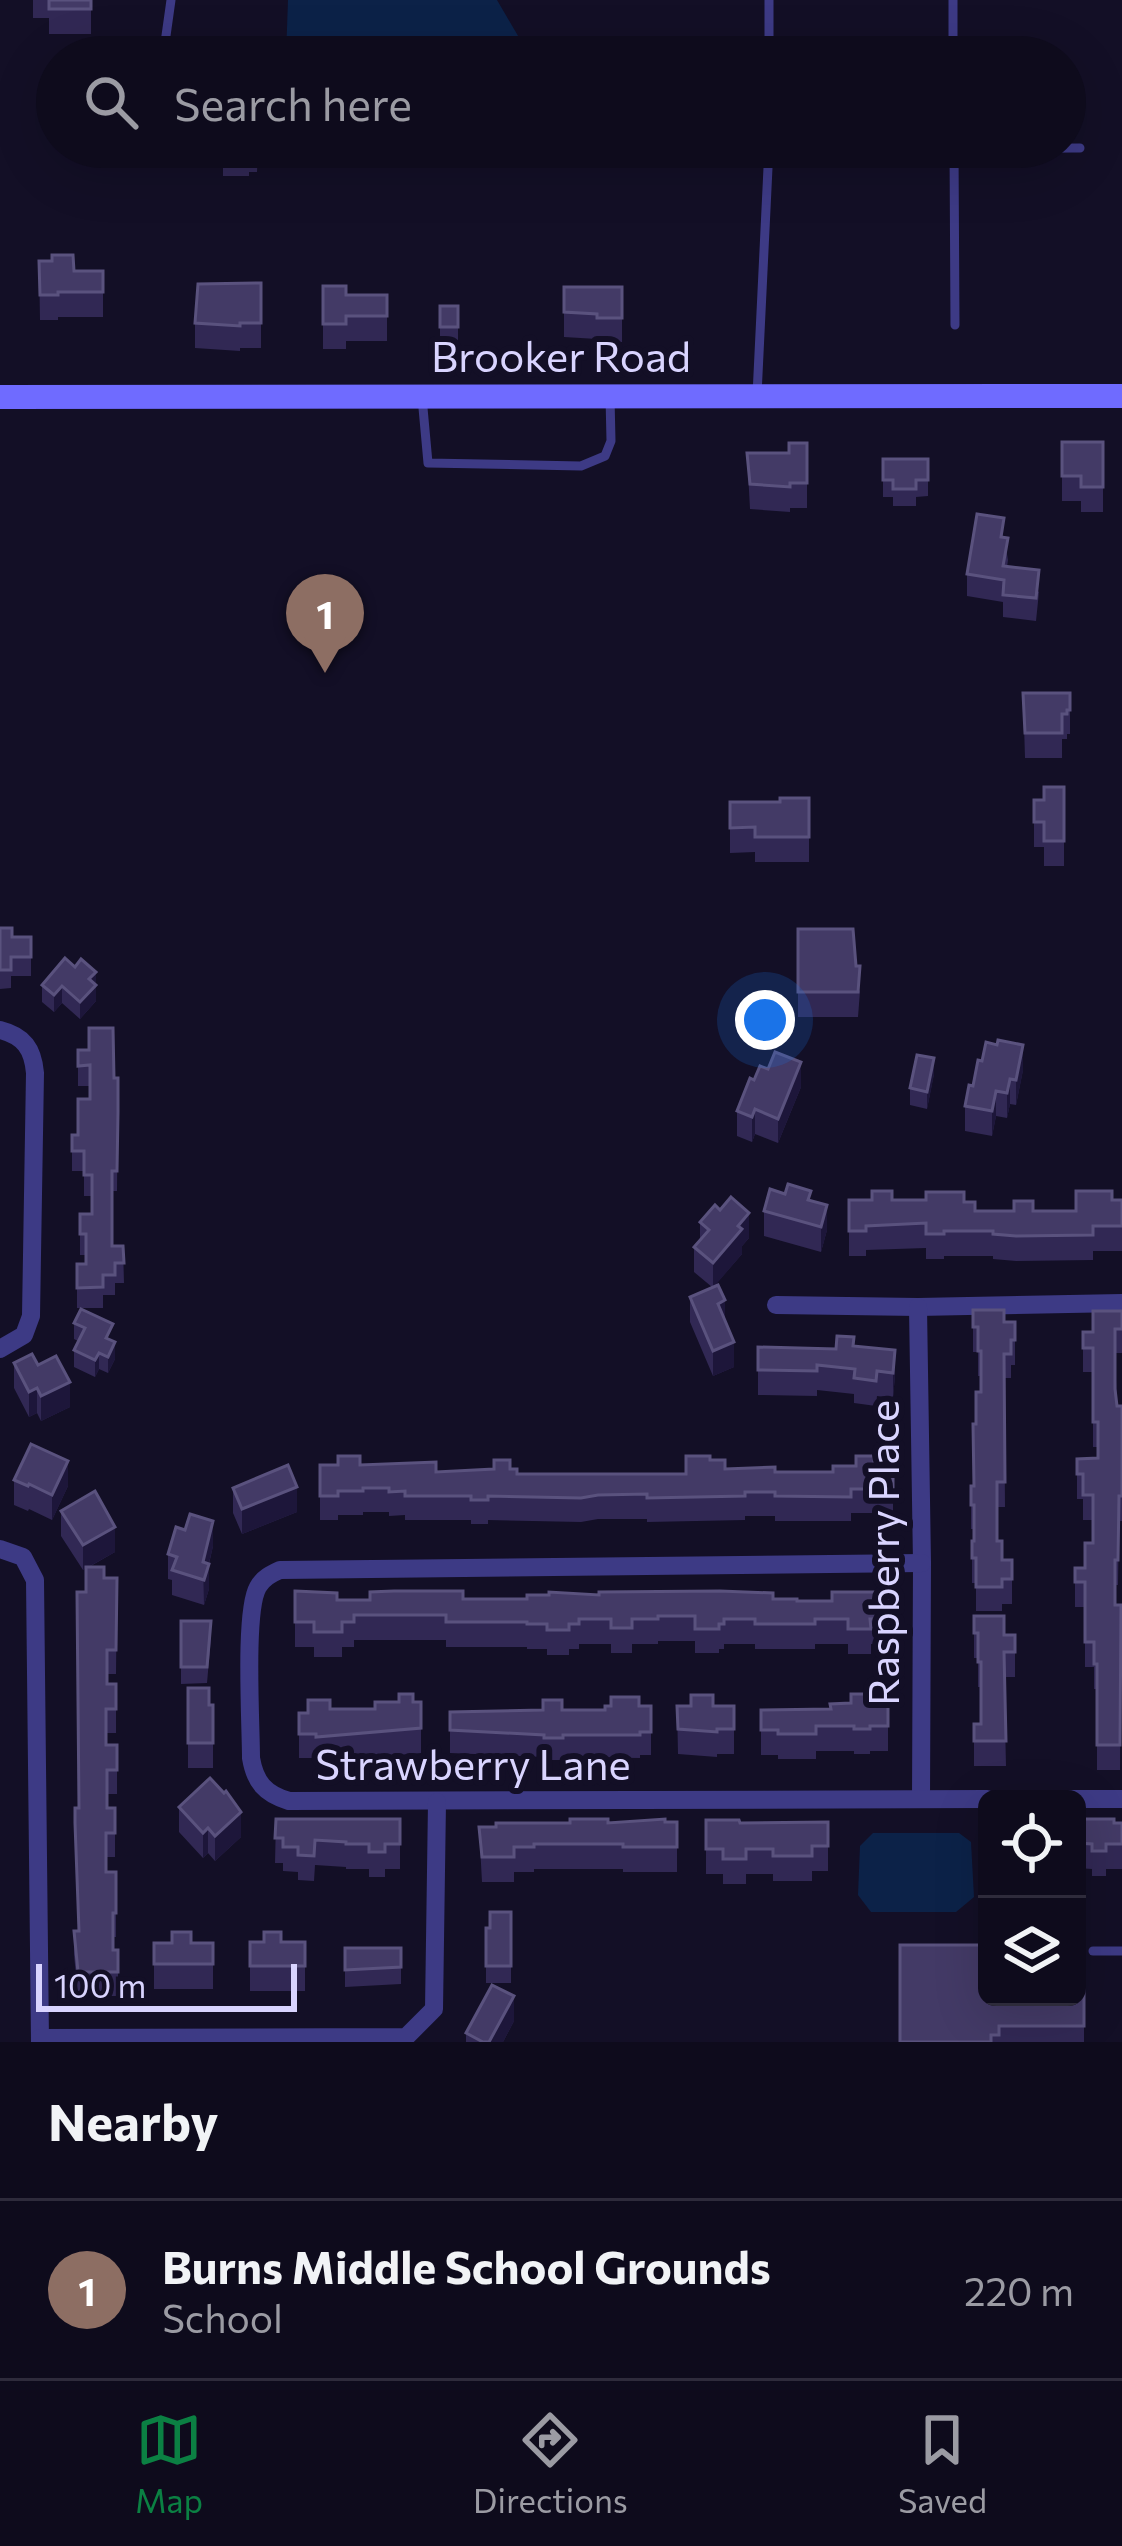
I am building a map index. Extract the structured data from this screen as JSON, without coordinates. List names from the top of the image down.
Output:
{
  "streets": {
    "street": ["Brooker Road", "Raspberry Place", "Strawberry Lane"]
  },
  "crossings": [
    ["Raspberry Place", "Strawberry Lane"]
  ],
  "scale_bar": "100 m",
  "page": {
    "search": "Search here",
    "pins": "1",
    "scale": "100 m",
    "heading": "Nearby",
    "list": [
      {
        "mark": "1",
        "name": "Burns Middle School Grounds",
        "note": "School",
        "value": "220 m"
      }
    ],
    "nav": ["Map", "Directions", "Saved"]
  }
}
